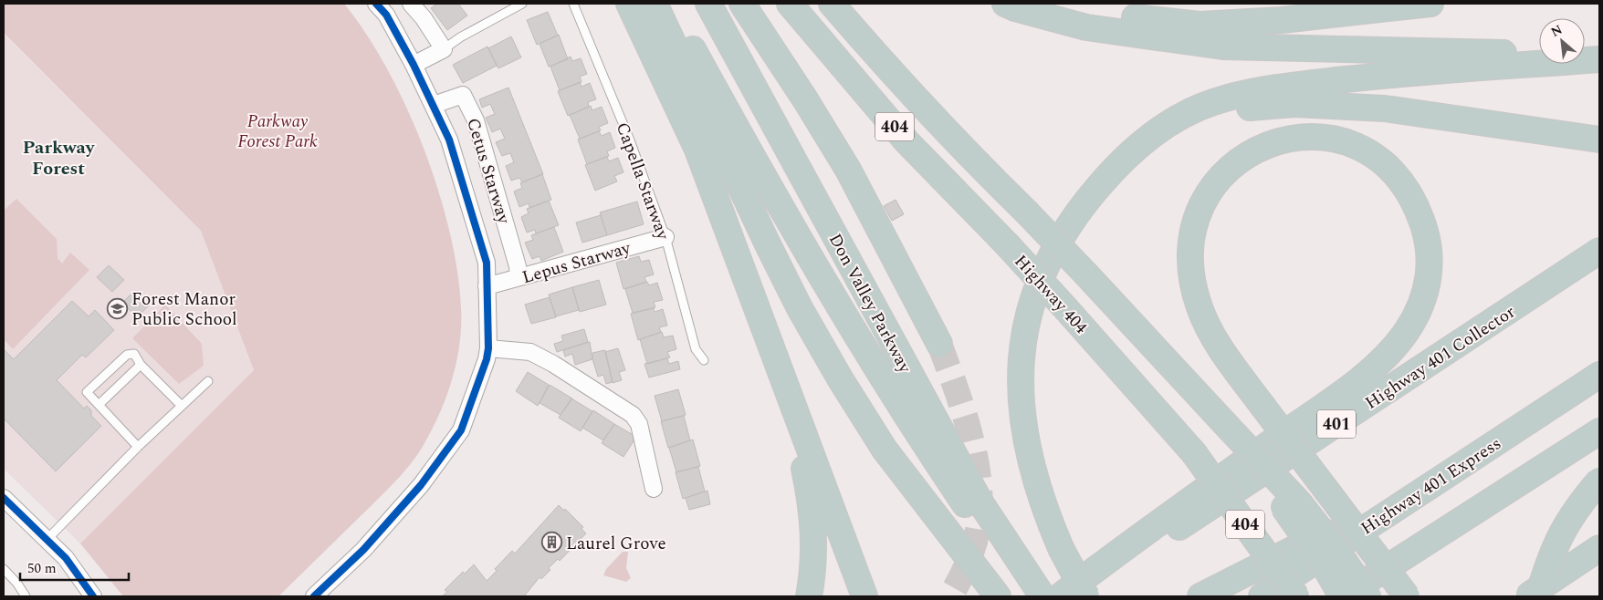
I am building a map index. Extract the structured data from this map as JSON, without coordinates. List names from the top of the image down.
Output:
{
  "streets": {
    "highway": [
      "404",
      "Highway 404",
      "Don Valley Parkway",
      "Highway 401 Collector",
      "401",
      "Highway 401 Express"
    ],
    "street": ["Cetus Starway", "Lepus Starway"],
    "lane": ["Capella Starway"]
  },
  "crossings": [
    ["Cetus Starway", "Lepus Starway"],
    ["Capella Starway", "Lepus Starway"]
  ],
  "districts": ["Parkway Forest"],
  "parks": ["Parkway Forest Park"],
  "places": {
    "school or university": ["Forest Manor Public School"],
    "building": ["Laurel Grove"]
  },
  "scale_bar": "50 m",
  "north": "top left"
}
